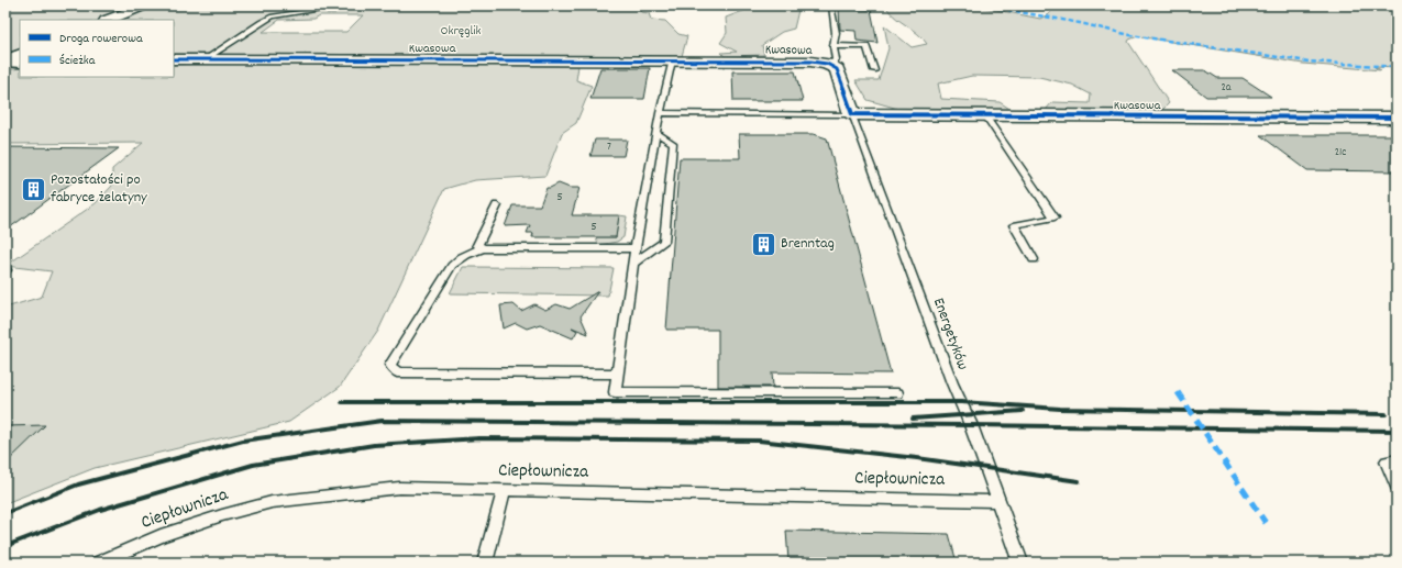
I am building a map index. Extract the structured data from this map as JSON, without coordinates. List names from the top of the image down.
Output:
{
  "streets": {
    "street": ["Kwasowa"],
    "lane": ["Energetyków", "Ciepłownicza"]
  },
  "crossings": [
    ["Kwasowa", "Energetyków"],
    ["Energetyków", "Ciepłownicza"]
  ],
  "parks": ["Okręglik"],
  "places": {
    "building": ["Pozostałości po fabryce żelatyny", "Brenntag"]
  },
  "house_numbers": [
    "2a",
    "7",
    "21c",
    "5",
    "5"
  ],
  "legend": ["Droga rowerowa", "Ścieżka"]
}
